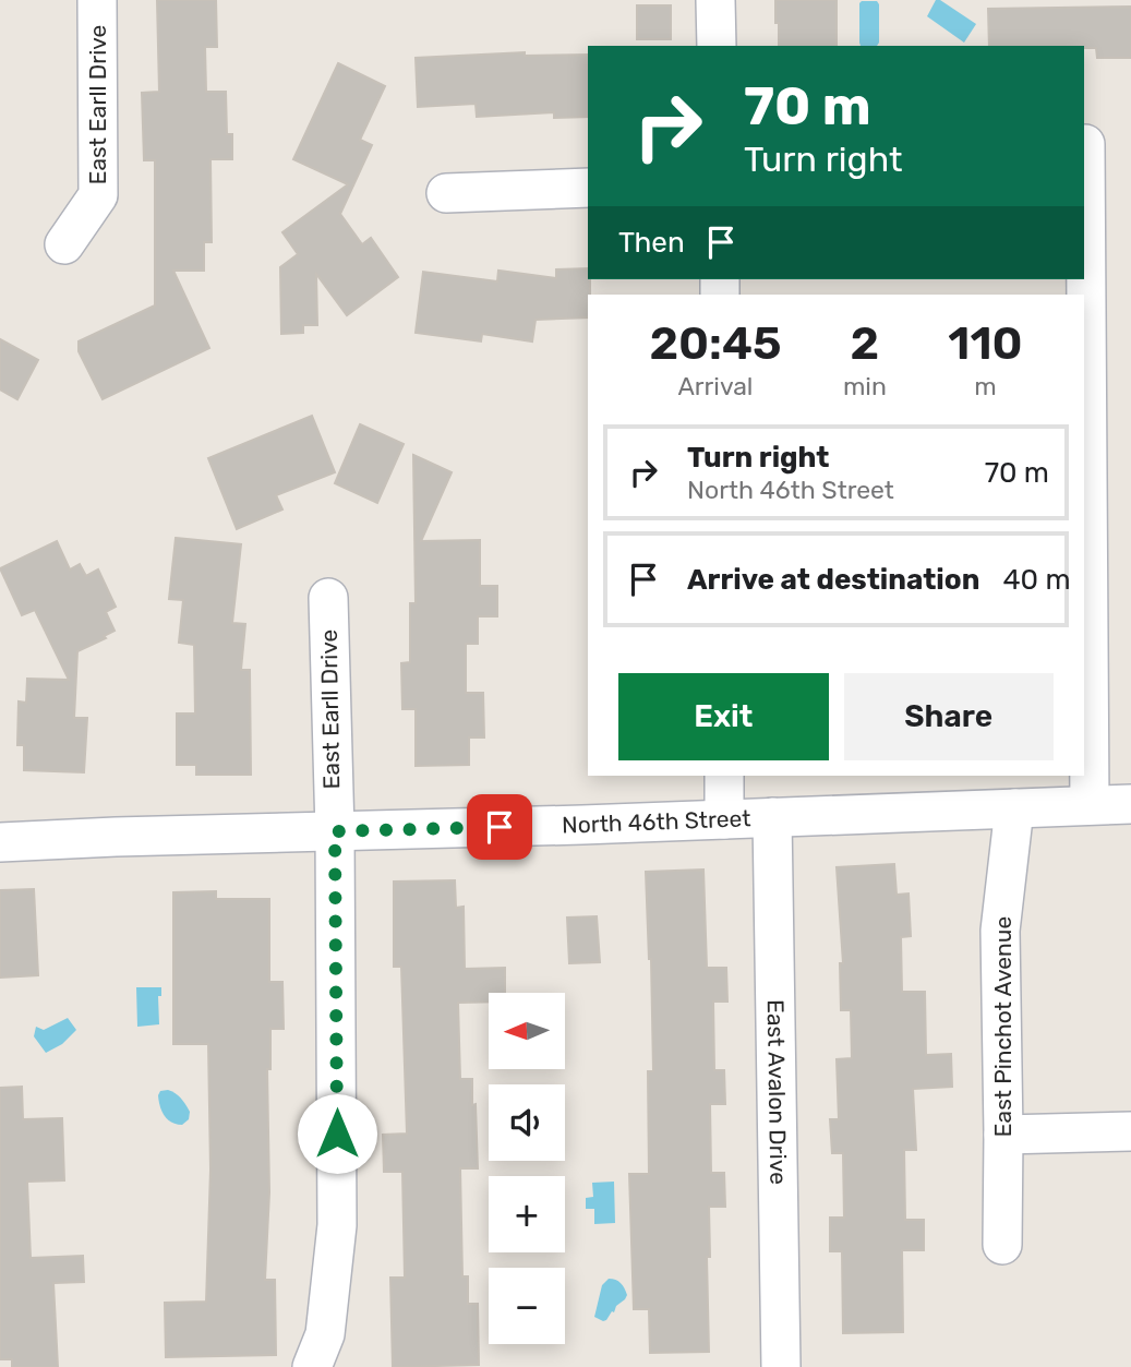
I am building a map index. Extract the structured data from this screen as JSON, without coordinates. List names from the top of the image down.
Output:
{
  "streets": {
    "street": [
      "East Earll Drive",
      "North 46th Street",
      "East Pinchot Avenue",
      "East Avalon Drive"
    ]
  },
  "crossings": [
    ["East Earll Drive", "North 46th Street"],
    ["North 46th Street", "East Pinchot Avenue"],
    ["North 46th Street", "East Avalon Drive"]
  ],
  "north": "left",
  "page": {
    "turn": ["70 m", "Turn right"],
    "then": "Then",
    "eta": [
      "20:45",
      "Arrival",
      "2",
      "min",
      "110",
      "m"
    ],
    "list": [
      {
        "name": "Turn right",
        "note": "North 46th Street",
        "value": "70 m"
      },
      {
        "name": "Arrive at destination",
        "value": "40 m"
      }
    ],
    "buttons": ["Exit", "Share"],
    "map_buttons": ["+", "−"]
  }
}
